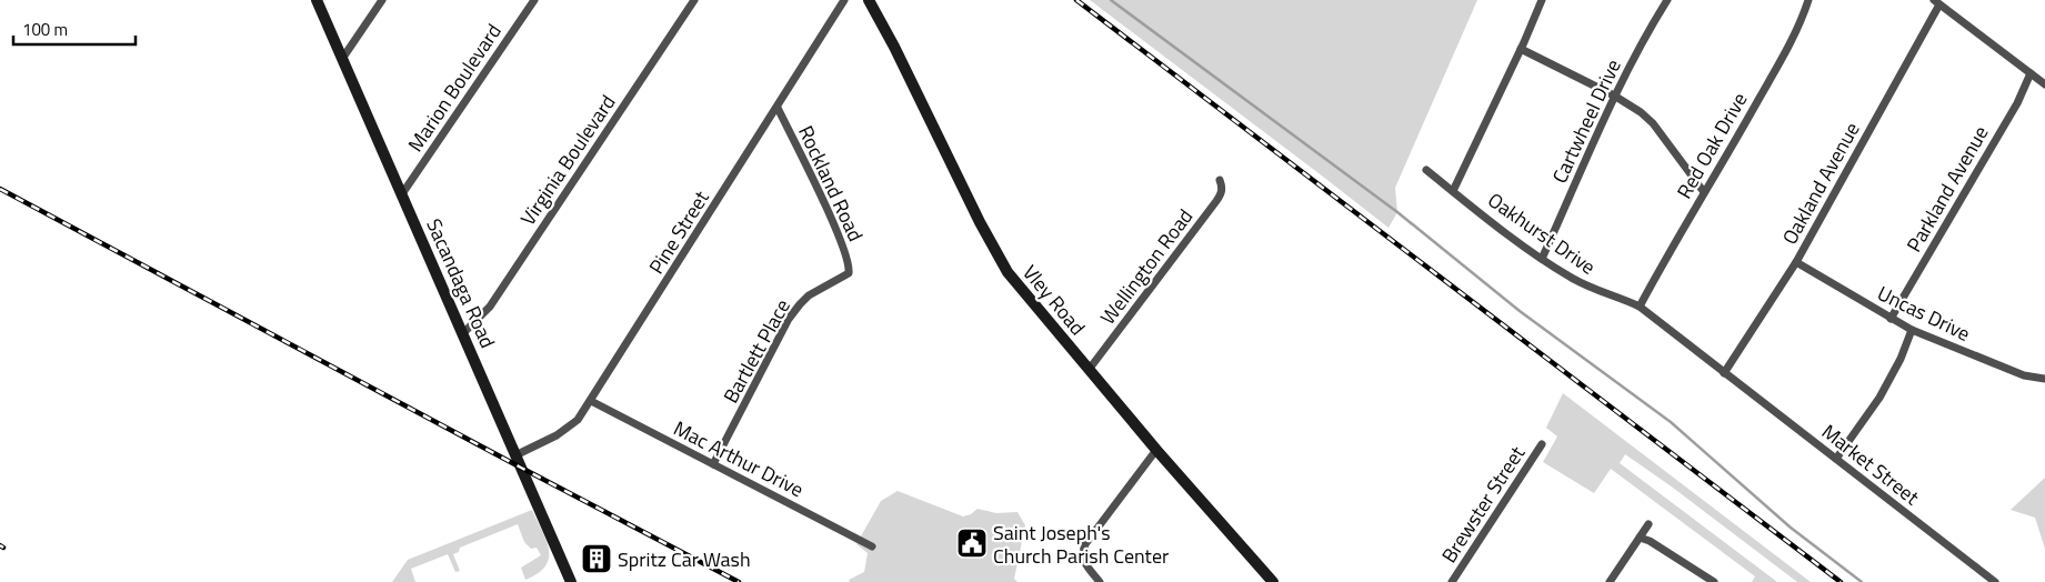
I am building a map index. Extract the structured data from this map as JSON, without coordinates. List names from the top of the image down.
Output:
{
  "streets": {
    "street": [
      "Marion Boulevard",
      "Cartwheel Drive",
      "Red Oak Drive",
      "Virginia Boulevard",
      "Rockland Road",
      "Oakland Avenue",
      "Parkland Avenue",
      "Pine Street",
      "Oakhurst Drive",
      "Wellington Road",
      "Sacandaga Road",
      "Vley Road",
      "Uncas Drive",
      "Bartlett Place",
      "Mac Arthur Drive",
      "Market Street",
      "Brewster Street"
    ]
  },
  "crossings": [
    ["Marion Boulevard", "Sacandaga Road"],
    ["Cartwheel Drive", "Oakhurst Drive"],
    ["Red Oak Drive", "Oakhurst Drive"],
    ["Virginia Boulevard", "Sacandaga Road"],
    ["Rockland Road", "Pine Street"],
    ["Rockland Road", "Bartlett Place"],
    ["Oakland Avenue", "Oakhurst Drive"],
    ["Oakland Avenue", "Uncas Drive"],
    ["Oakland Avenue", "Market Street"],
    ["Parkland Avenue", "Uncas Drive"],
    ["Pine Street", "Sacandaga Road"],
    ["Pine Street", "Mac Arthur Drive"],
    ["Oakhurst Drive", "Market Street"],
    ["Wellington Road", "Vley Road"],
    ["Bartlett Place", "Mac Arthur Drive"]
  ],
  "places": {
    "public building": ["Saint Joseph's Church Parish Center"],
    "building": ["Spritz Car Wash"]
  },
  "scale_bar": "100 m"
}
